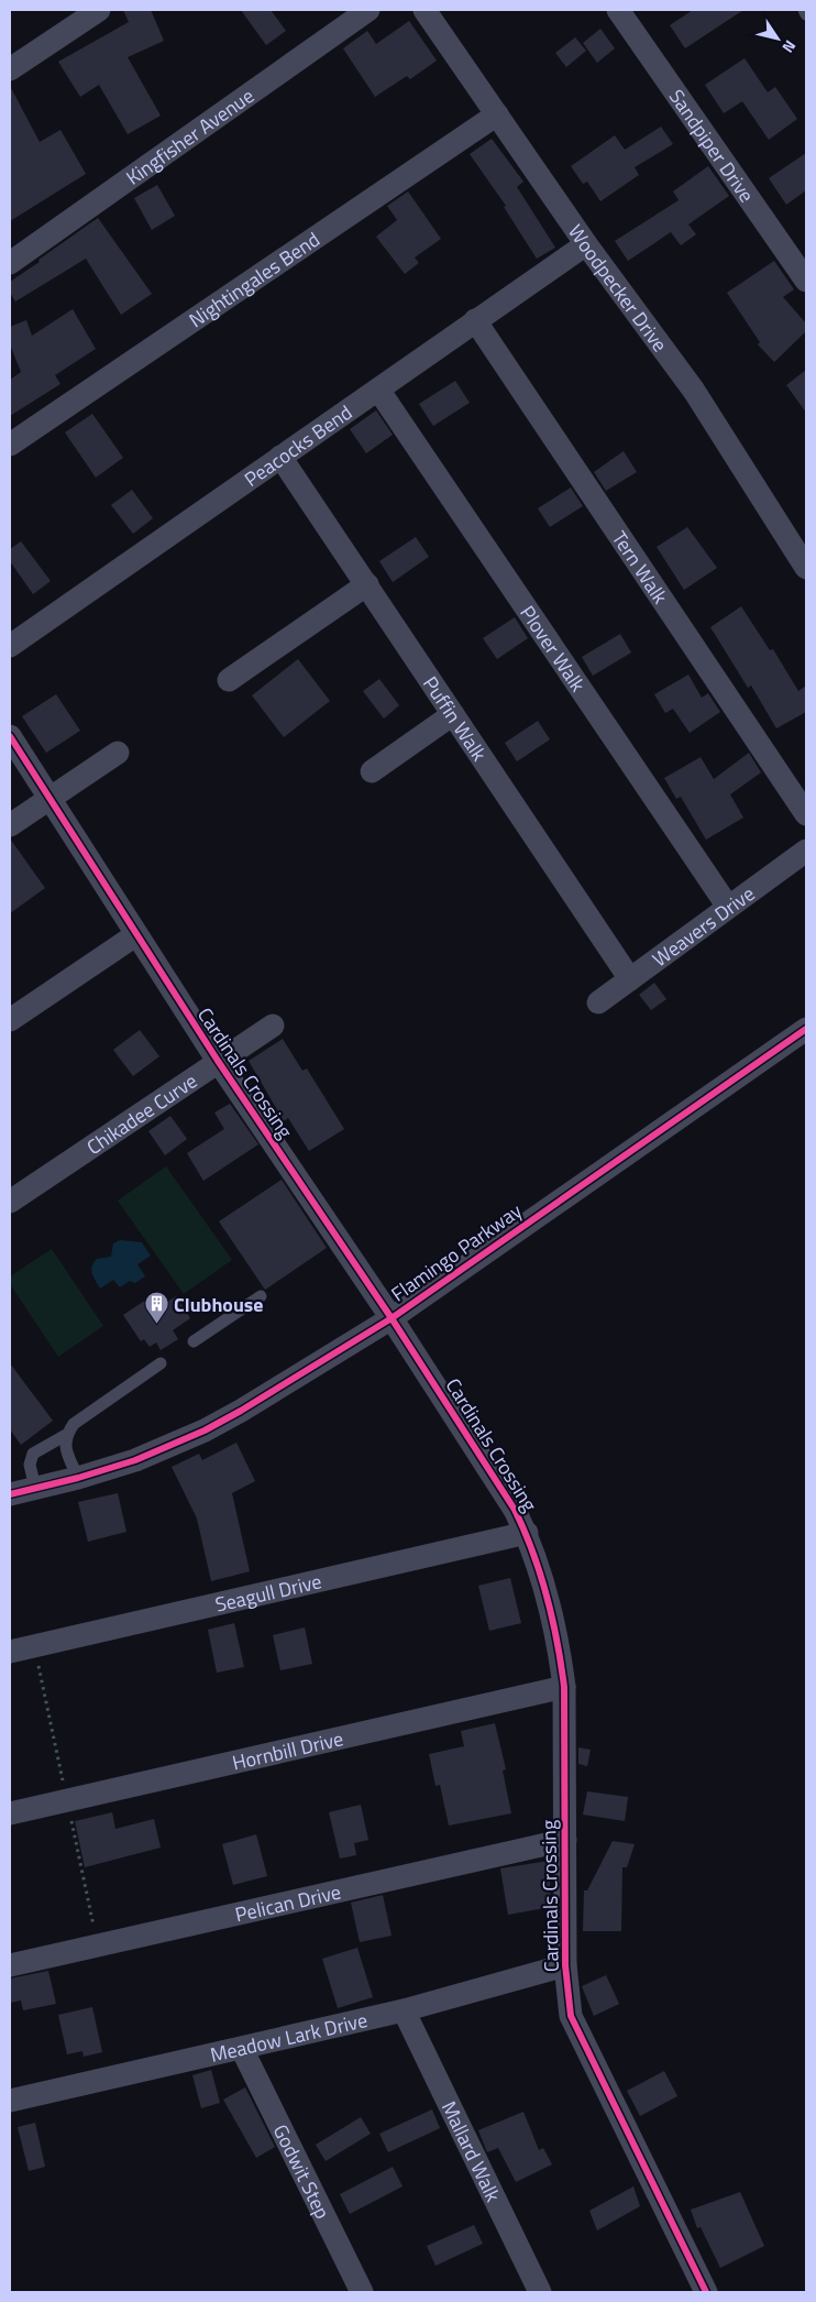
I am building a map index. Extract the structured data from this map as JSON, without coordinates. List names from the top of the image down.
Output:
{
  "streets": {
    "street": [
      "Kingfisher Avenue",
      "Sandpiper Drive",
      "Nightingales Bend",
      "Woodpecker Drive",
      "Peacocks Bend",
      "Tern Walk",
      "Plover Walk",
      "Puffin Walk",
      "Weavers Drive",
      "Cardinals Crossing",
      "Chikadee Curve",
      "Flamingo Parkway",
      "Seagull Drive",
      "Hornbill Drive",
      "Pelican Drive",
      "Meadow Lark Drive",
      "Mallard Walk",
      "Godwit Step"
    ]
  },
  "crossings": [
    ["Nightingales Bend", "Woodpecker Drive"],
    ["Woodpecker Drive", "Peacocks Bend"],
    ["Peacocks Bend", "Tern Walk"],
    ["Peacocks Bend", "Plover Walk"],
    ["Peacocks Bend", "Puffin Walk"],
    ["Plover Walk", "Weavers Drive"],
    ["Puffin Walk", "Weavers Drive"],
    ["Cardinals Crossing", "Chikadee Curve"],
    ["Cardinals Crossing", "Flamingo Parkway"],
    ["Cardinals Crossing", "Seagull Drive"],
    ["Cardinals Crossing", "Hornbill Drive"],
    ["Cardinals Crossing", "Pelican Drive"],
    ["Cardinals Crossing", "Meadow Lark Drive"],
    ["Meadow Lark Drive", "Mallard Walk"],
    ["Meadow Lark Drive", "Godwit Step"]
  ],
  "places": {
    "building": ["Clubhouse"]
  },
  "north": "bottom right"
}
